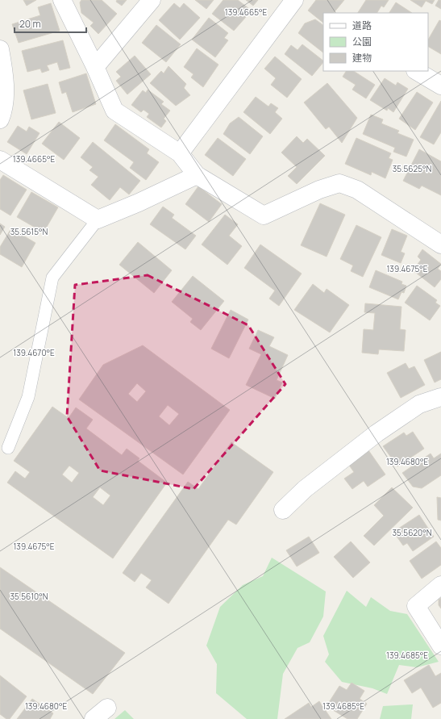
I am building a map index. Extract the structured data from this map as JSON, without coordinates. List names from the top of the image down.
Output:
{
  "legend": ["道路", "公園", "建物"],
  "scale_bar": "20 m",
  "coordinates": [
    "139.4665°E",
    "35.5625°N",
    "35.5615°N",
    "139.4675°E",
    "139.4670°E",
    "139.4680°E",
    "35.5620°N",
    "35.5610°N",
    "139.4685°E"
  ]
}
